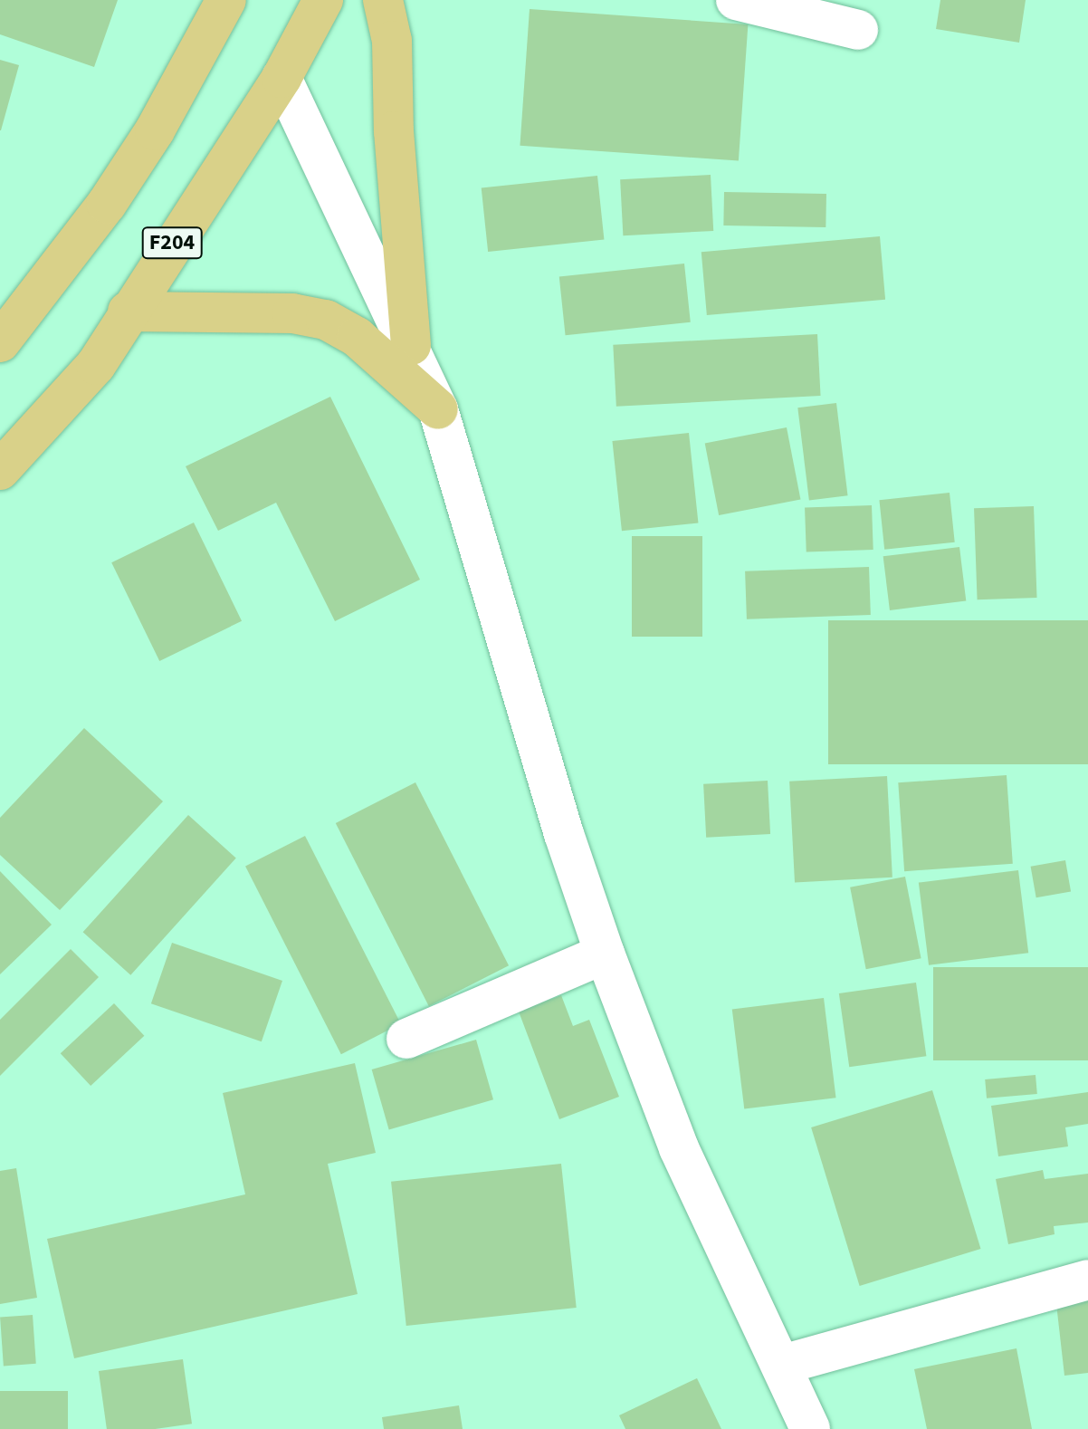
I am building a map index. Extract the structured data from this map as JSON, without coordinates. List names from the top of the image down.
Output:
{
  "streets": {
    "main road": ["F204"]
  }
}
